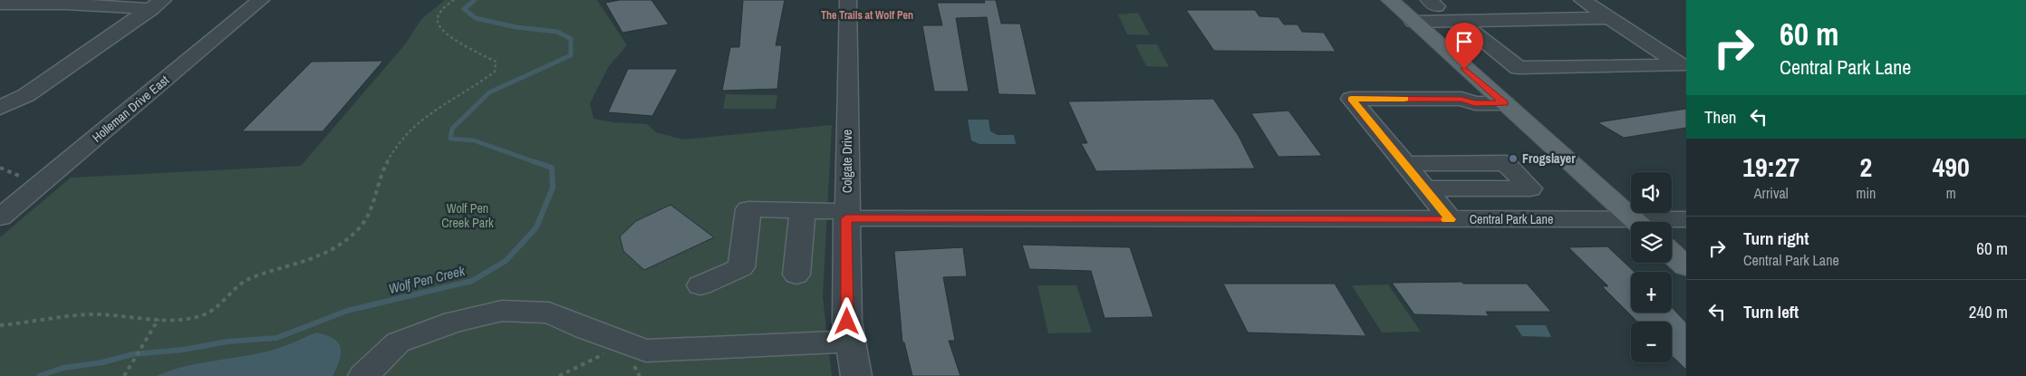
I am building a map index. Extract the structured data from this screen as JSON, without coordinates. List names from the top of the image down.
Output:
{
  "streets": {
    "street": ["Holleman Drive East", "Colgate Drive", "Central Park Lane"]
  },
  "crossings": [
    ["Colgate Drive", "Central Park Lane"]
  ],
  "districts": ["The Trails at Wolf Pen"],
  "water": ["Wolf Pen Creek"],
  "parks": ["Wolf Pen Creek Park"],
  "places": ["Frogslayer"],
  "page": {
    "turn": ["60 m", "Central Park Lane"],
    "then": "Then",
    "eta": [
      "19:27",
      "Arrival",
      "2",
      "min",
      "490",
      "m"
    ],
    "map_buttons": ["+", "−"],
    "list": [
      {
        "name": "Turn right",
        "note": "Central Park Lane",
        "value": "60 m"
      },
      {
        "name": "Turn left",
        "value": "240 m"
      }
    ]
  }
}
